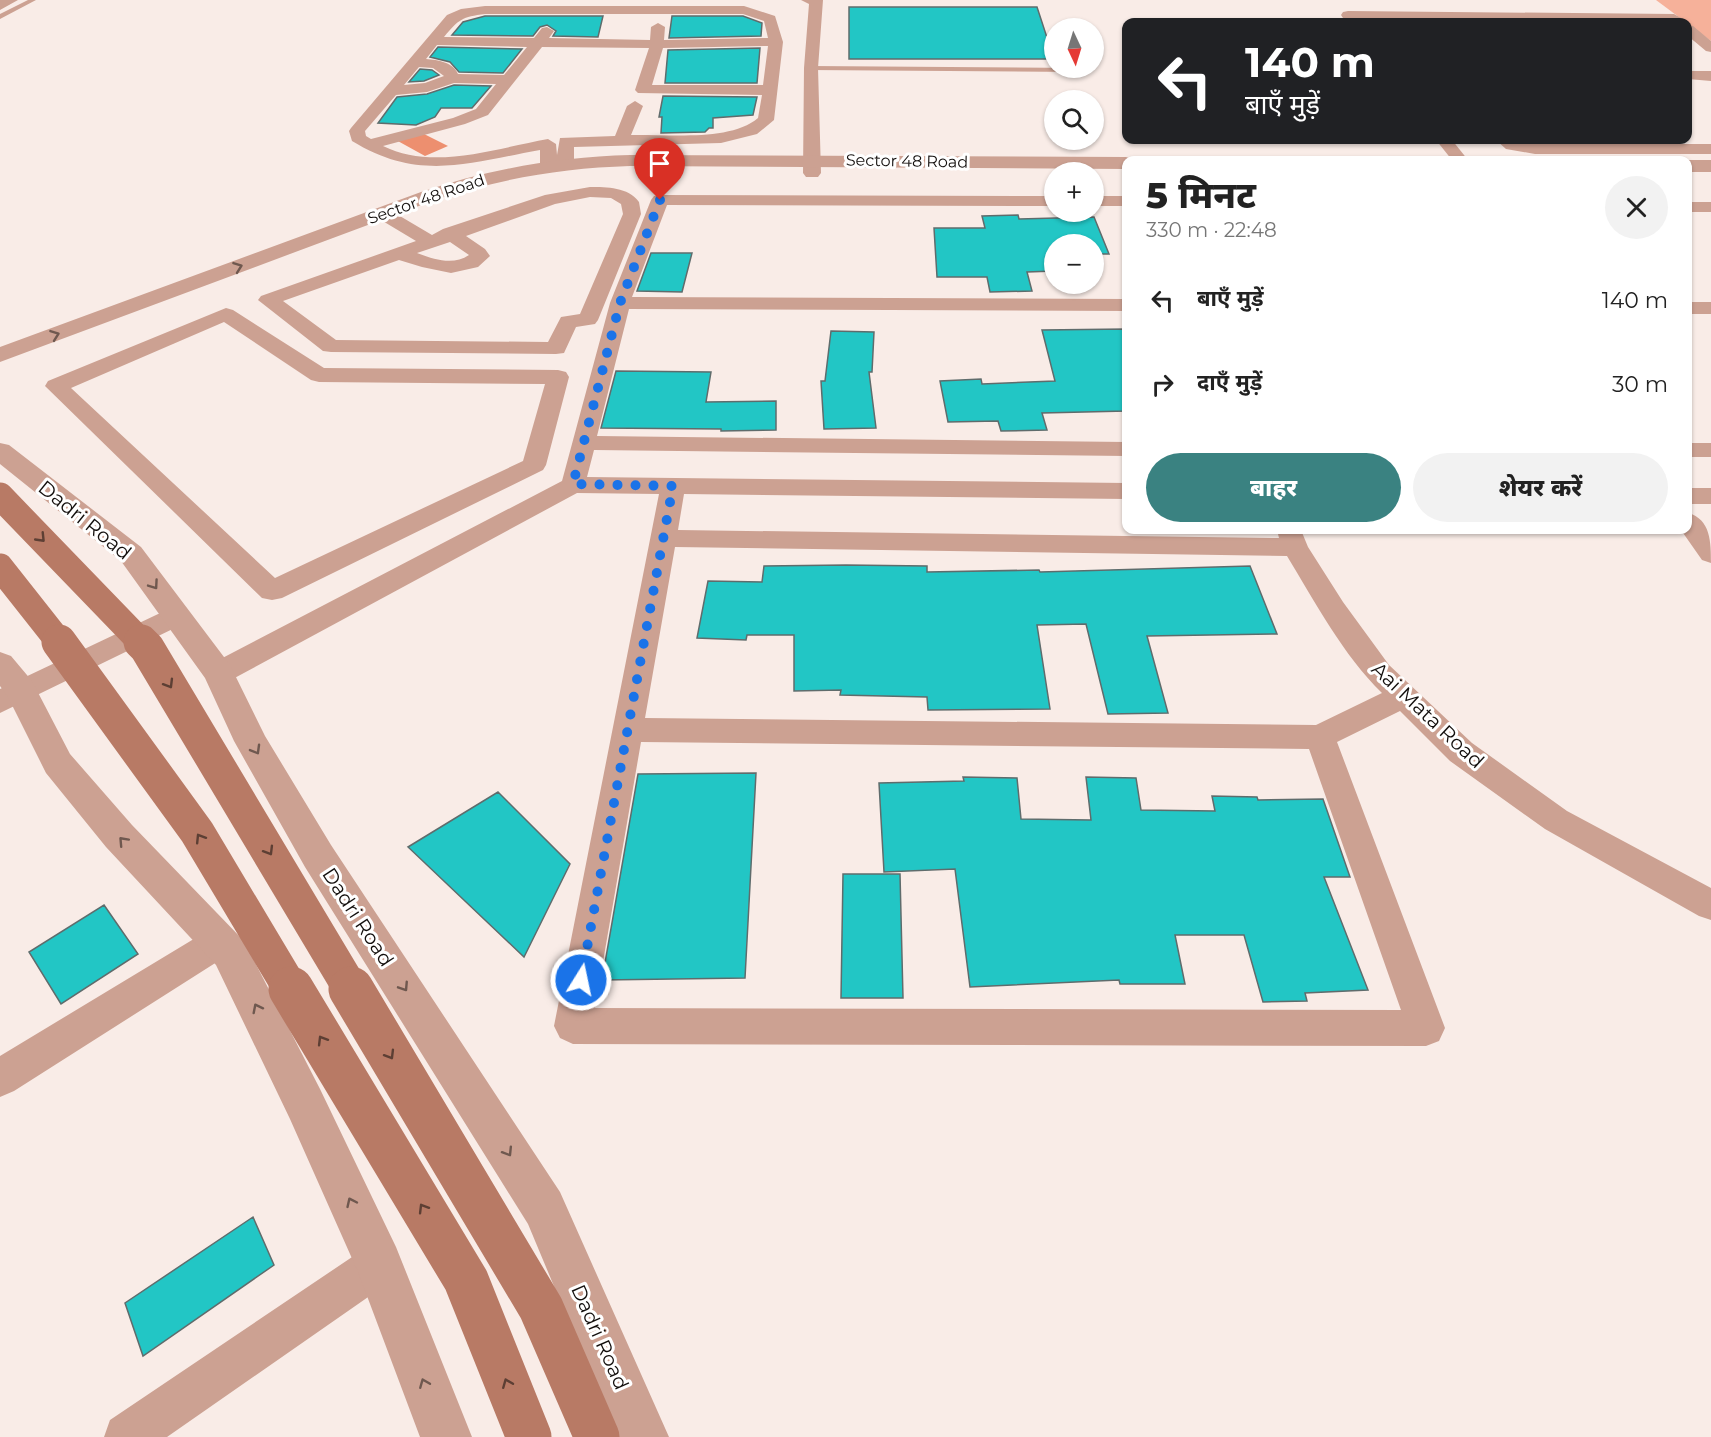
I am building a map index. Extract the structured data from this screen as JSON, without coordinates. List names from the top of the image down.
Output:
{
  "streets": {
    "street": ["Sector 48 Road", "Dadri Road", "Aai Mata Road"]
  },
  "north": "bottom",
  "page": {
    "map_buttons": ["+", "−"],
    "turn": ["140 m", "बाएँ मुड़ें"],
    "heading": ["5 मिनट", "330 m · 22:48"],
    "list": [
      {
        "name": "बाएँ मुड़ें",
        "value": "140 m"
      },
      {
        "name": "दाएँ मुड़ें",
        "value": "30 m"
      }
    ],
    "buttons": ["बाहर", "शेयर करें"]
  }
}
